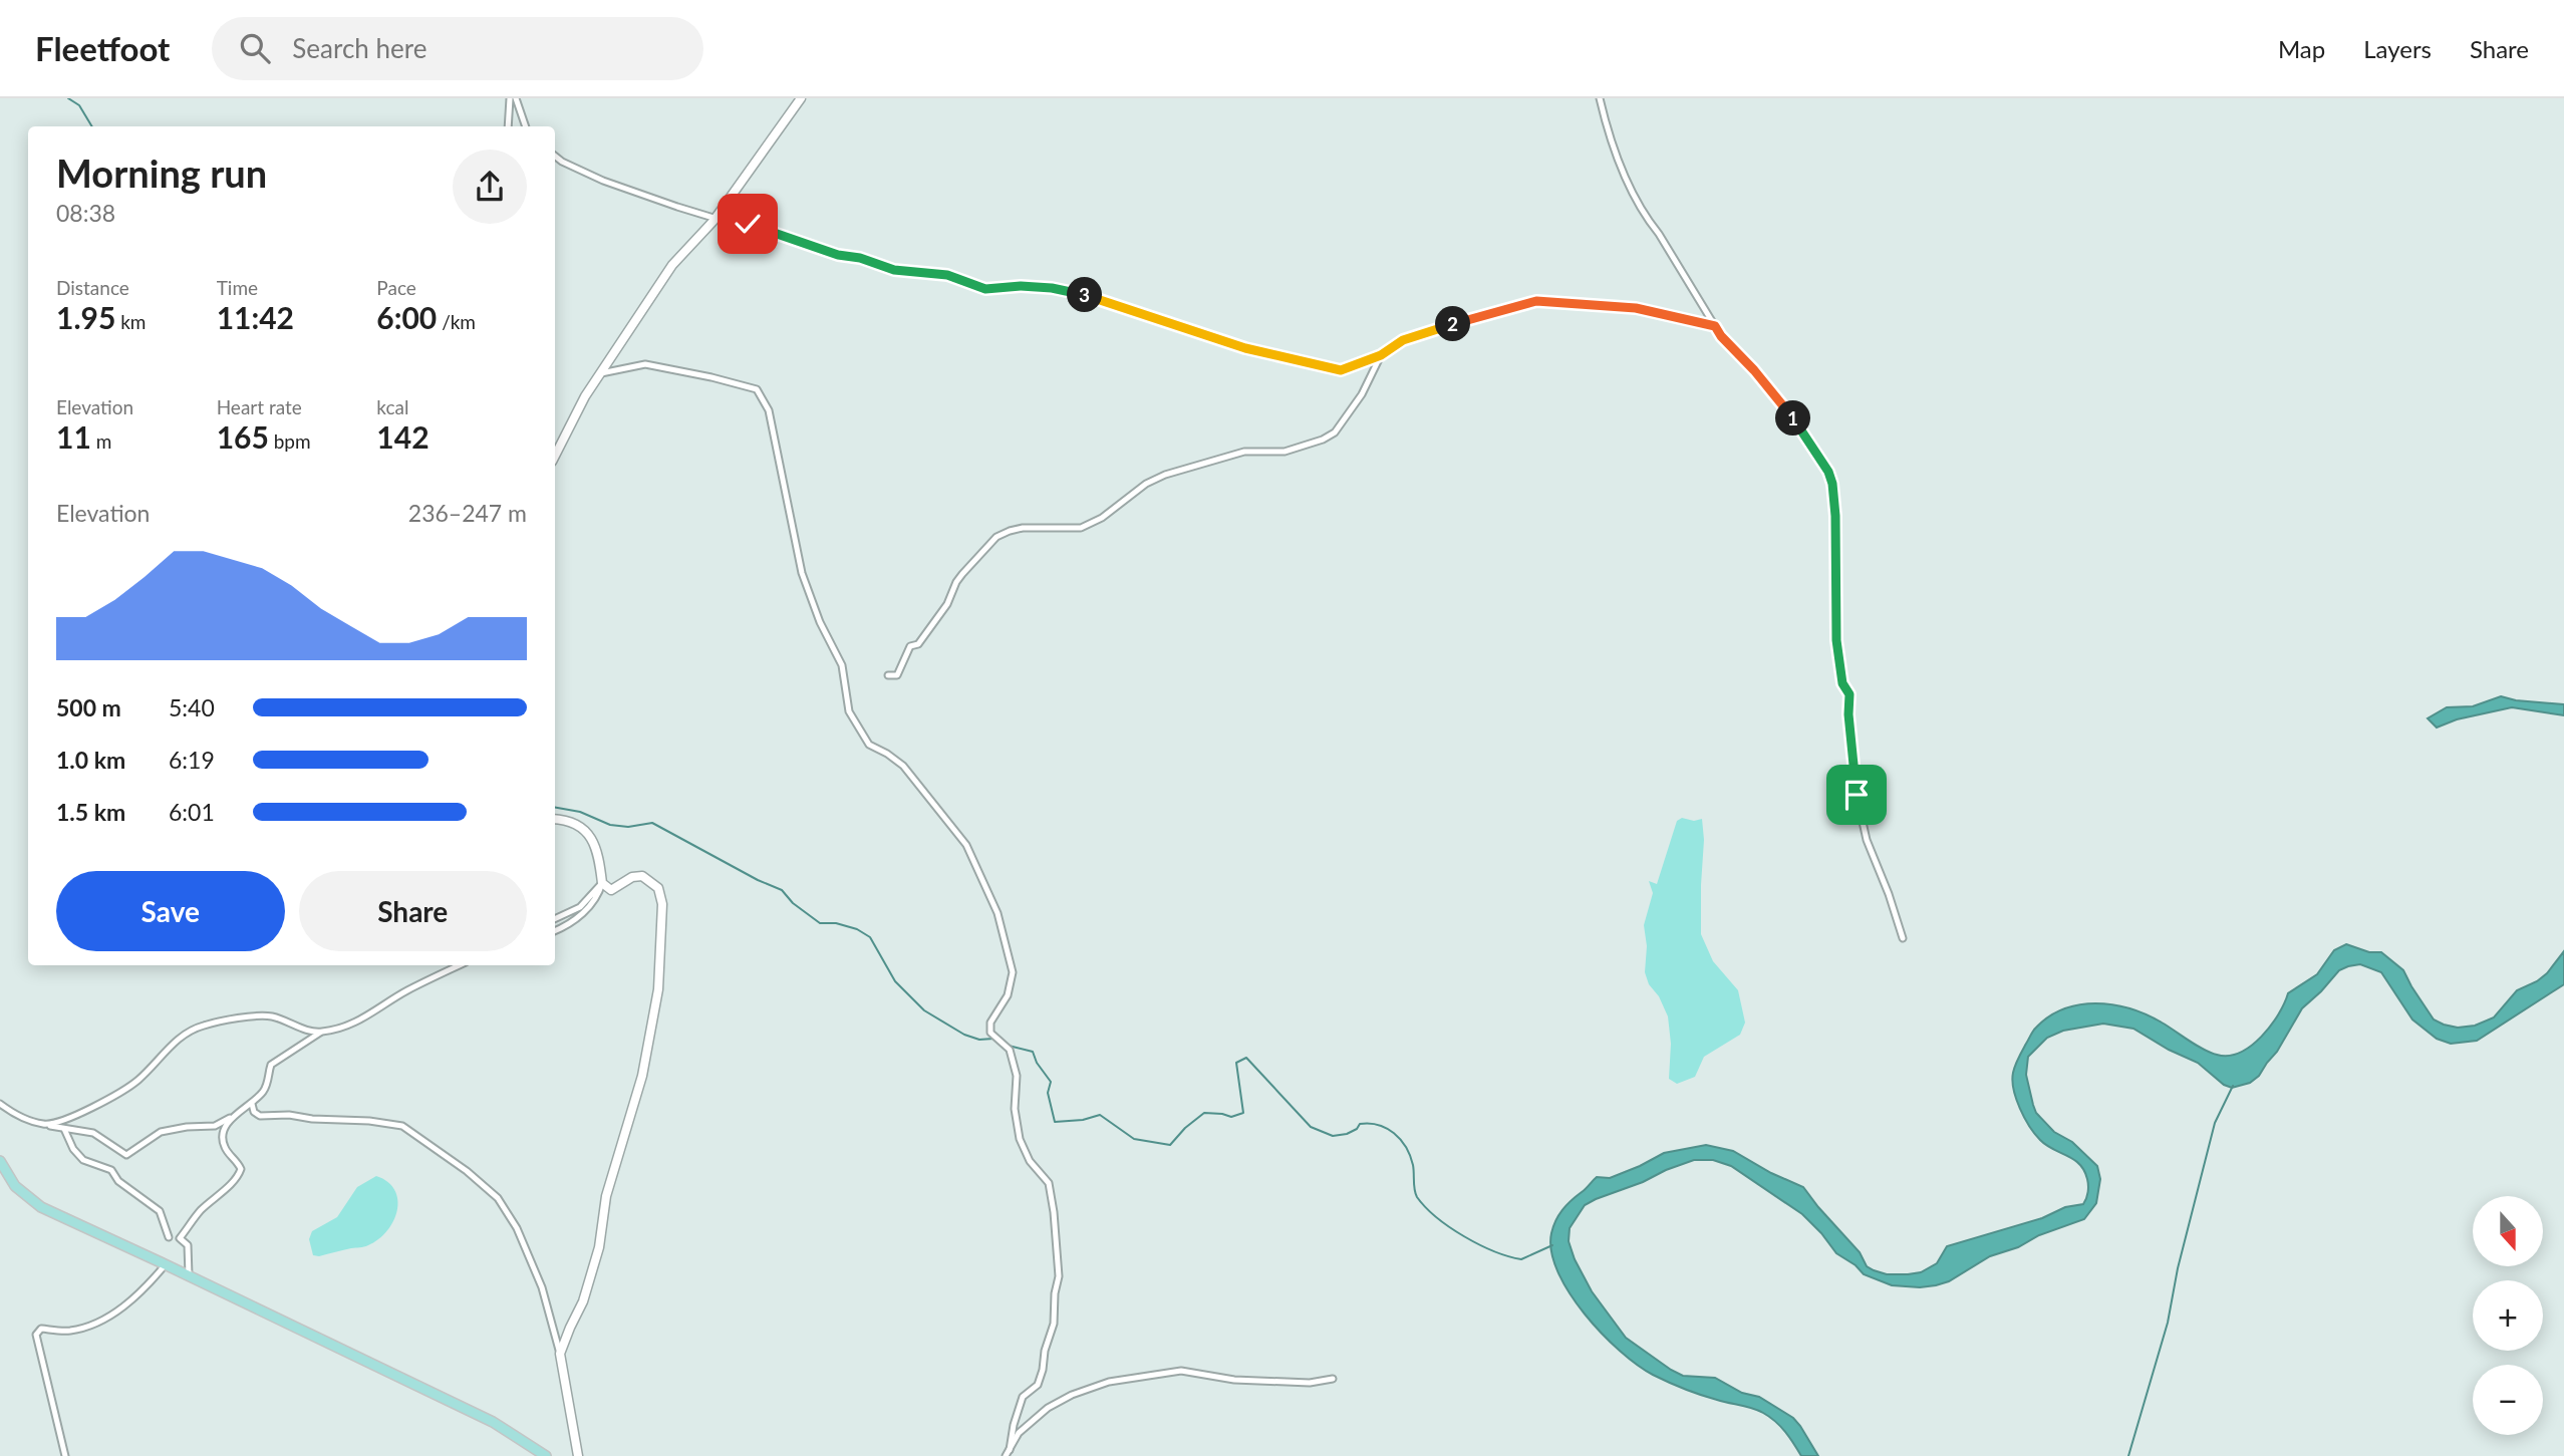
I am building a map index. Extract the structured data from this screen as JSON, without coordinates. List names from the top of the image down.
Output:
{
  "north": "bottom",
  "page": {
    "header": "Fleetfoot",
    "search": "Search here",
    "nav": ["Map", "Layers", "Share"],
    "heading": ["Morning run", "08:38"],
    "stats": [
      ["Distance", "1.95 km"],
      ["Time", "11:42"],
      ["Pace", "6:00 /km"],
      ["Elevation", "11 m"],
      ["Heart rate", "165 bpm"],
      ["kcal", "142"]
    ],
    "pins": ["3", "2", "1"],
    "chart": ["Elevation", "236–247 m"],
    "list": [
      {
        "name": "500 m",
        "note": "5:40"
      },
      {
        "name": "1.0 km",
        "note": "6:19"
      },
      {
        "name": "1.5 km",
        "note": "6:01"
      }
    ],
    "buttons": ["Save", "Share"],
    "map_buttons": ["+", "−"]
  }
}
